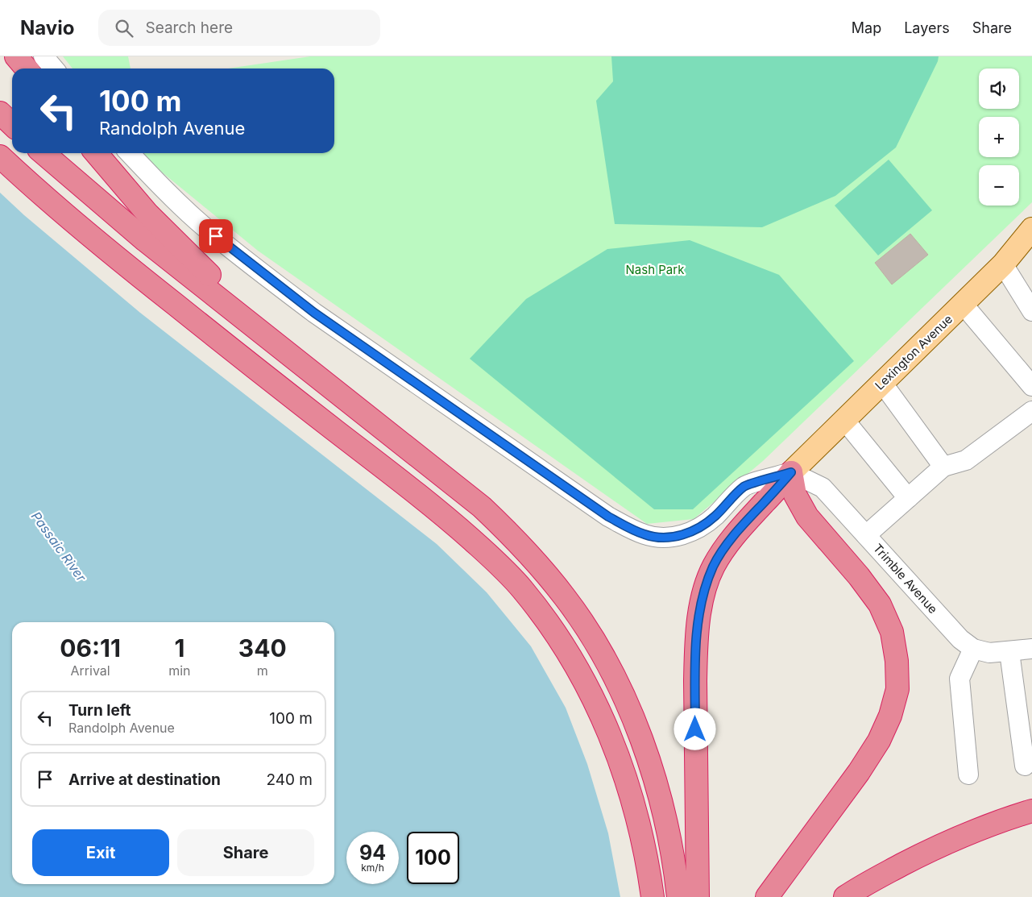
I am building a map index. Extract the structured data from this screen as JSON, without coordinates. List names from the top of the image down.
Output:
{
  "streets": {
    "main road": ["Lexington Avenue"],
    "street": ["Trimble Avenue"]
  },
  "crossings": [
    ["Lexington Avenue", "Trimble Avenue"]
  ],
  "water": ["Passaic River"],
  "parks": ["Nash Park"],
  "page": {
    "header": "Navio",
    "search": "Search here",
    "nav": ["Map", "Layers", "Share"],
    "map_buttons": ["+", "−"],
    "turn": ["100 m", "Randolph Avenue"],
    "eta": [
      "06:11",
      "Arrival",
      "1",
      "min",
      "340",
      "m"
    ],
    "list": [
      {
        "name": "Turn left",
        "note": "Randolph Avenue",
        "value": "100 m"
      },
      {
        "name": "Arrive at destination",
        "value": "240 m"
      }
    ],
    "buttons": ["Exit", "Share"],
    "speed": "94 km/h",
    "limit": "100"
  }
}
